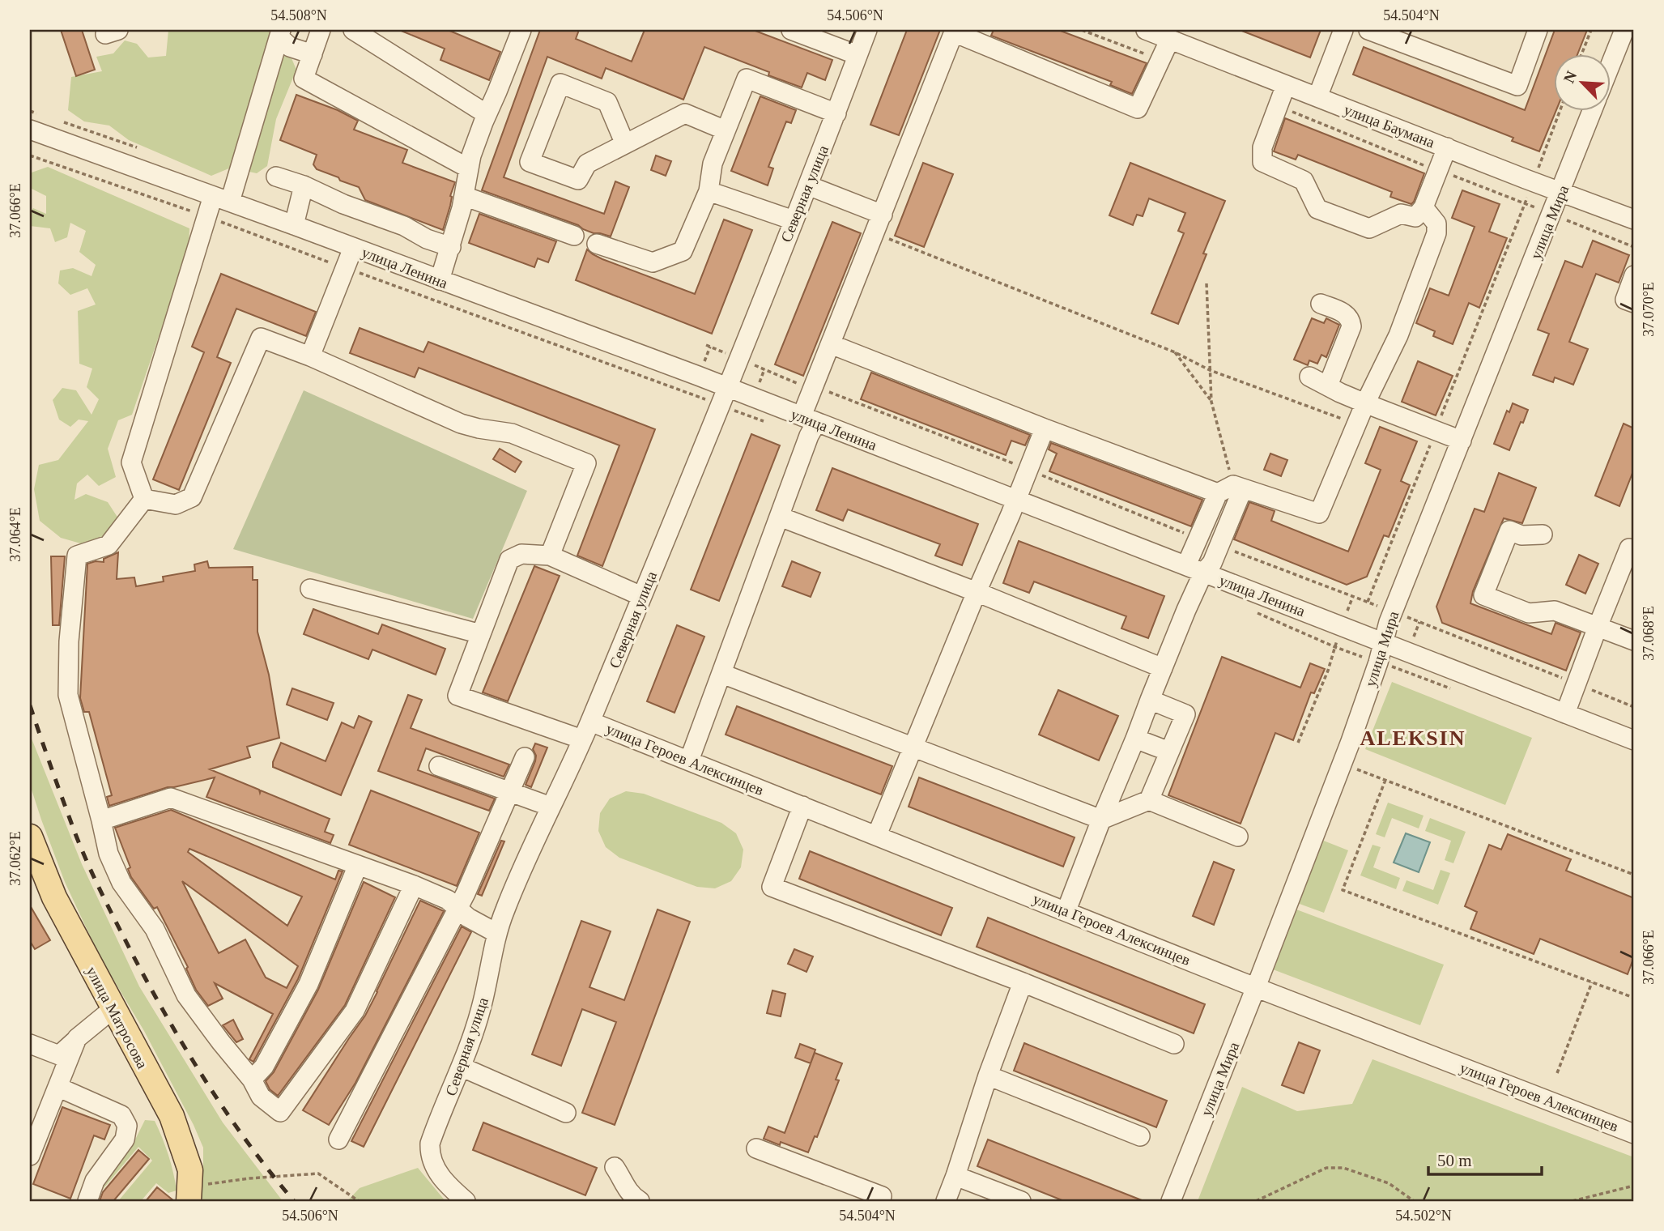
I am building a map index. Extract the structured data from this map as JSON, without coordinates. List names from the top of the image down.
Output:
{
  "streets": {
    "main road": ["улица Матросова"],
    "street": [
      "улица Баумана",
      "Северная улица",
      "улица Мира",
      "улица Ленина",
      "улица Героев Алексинцев"
    ]
  },
  "crossings": [
    ["улица Баумана", "улица Мира"],
    ["Северная улица", "улица Ленина"],
    ["Северная улица", "улица Героев Алексинцев"],
    ["улица Мира", "улица Ленина"],
    ["улица Мира", "улица Героев Алексинцев"]
  ],
  "districts": ["ALEKSIN"],
  "scale_bar": "50 m",
  "north": "top left",
  "coordinates": [
    "54.508°N",
    "54.506°N",
    "54.504°N",
    "37.066°E",
    "37.070°E",
    "37.064°E",
    "37.068°E",
    "37.062°E",
    "54.502°N"
  ]
}
